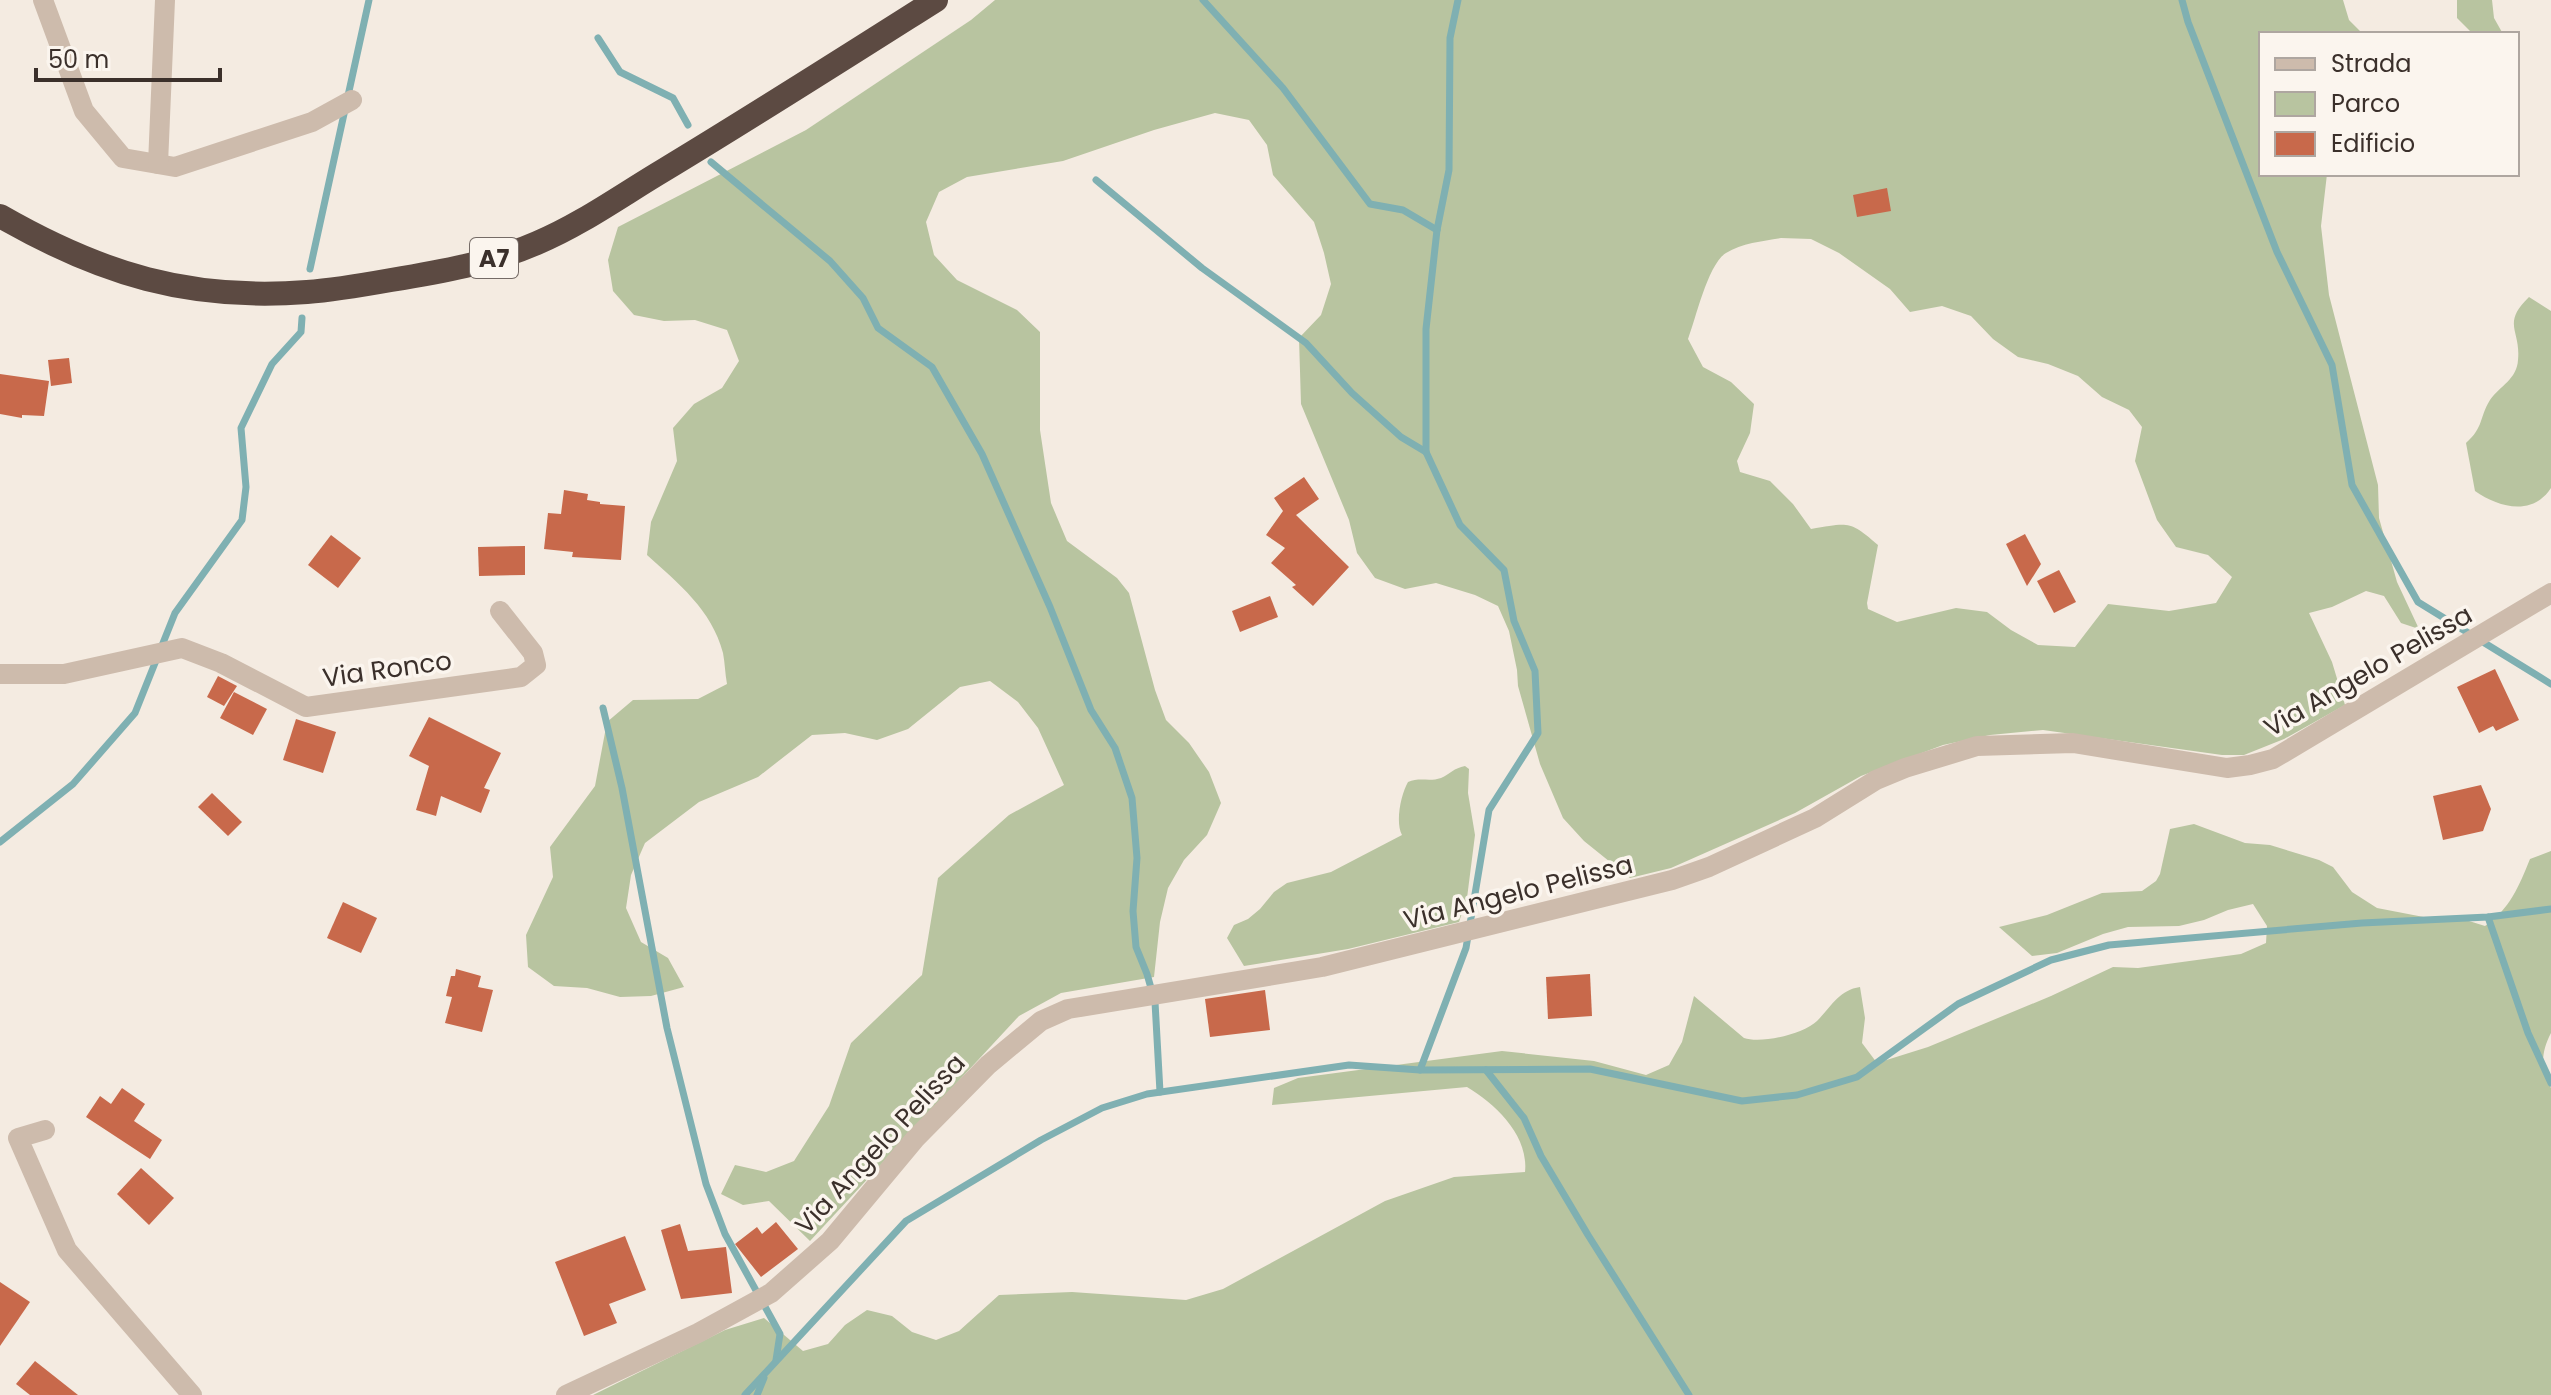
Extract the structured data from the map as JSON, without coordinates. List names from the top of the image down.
{
  "streets": {
    "highway": ["A7"],
    "street": ["Via Ronco", "Via Angelo Pelissa"]
  },
  "legend": ["Strada", "Parco", "Edificio"],
  "scale_bar": "50 m"
}
